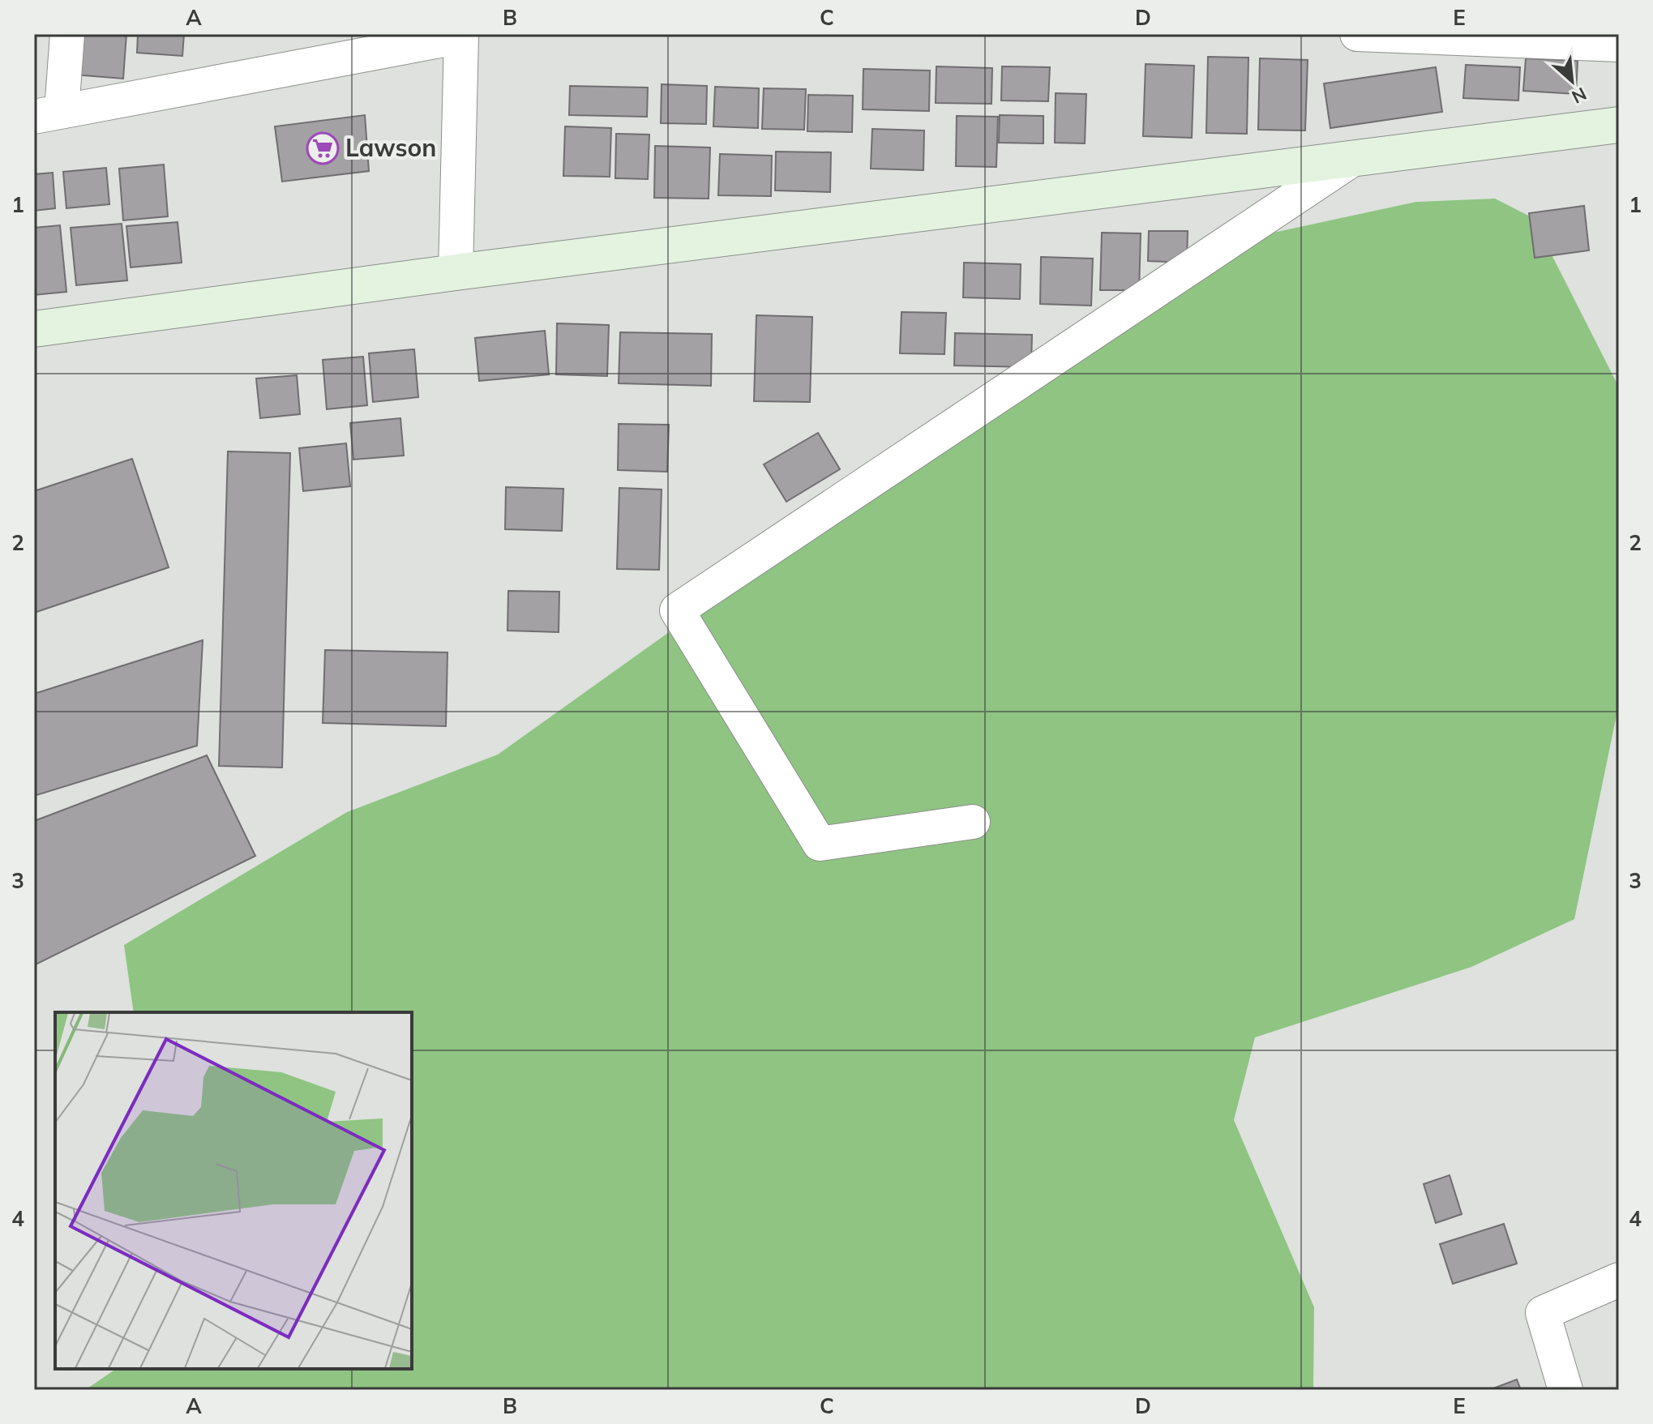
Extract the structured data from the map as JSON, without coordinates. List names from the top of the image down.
{
  "places": {
    "supermarket": ["Lawson"]
  },
  "north": "bottom right",
  "grid": {
    "columns": [
      "A",
      "B",
      "C",
      "D",
      "E"
    ],
    "rows": [
      "1",
      "2",
      "3",
      "4"
    ]
  }
}
